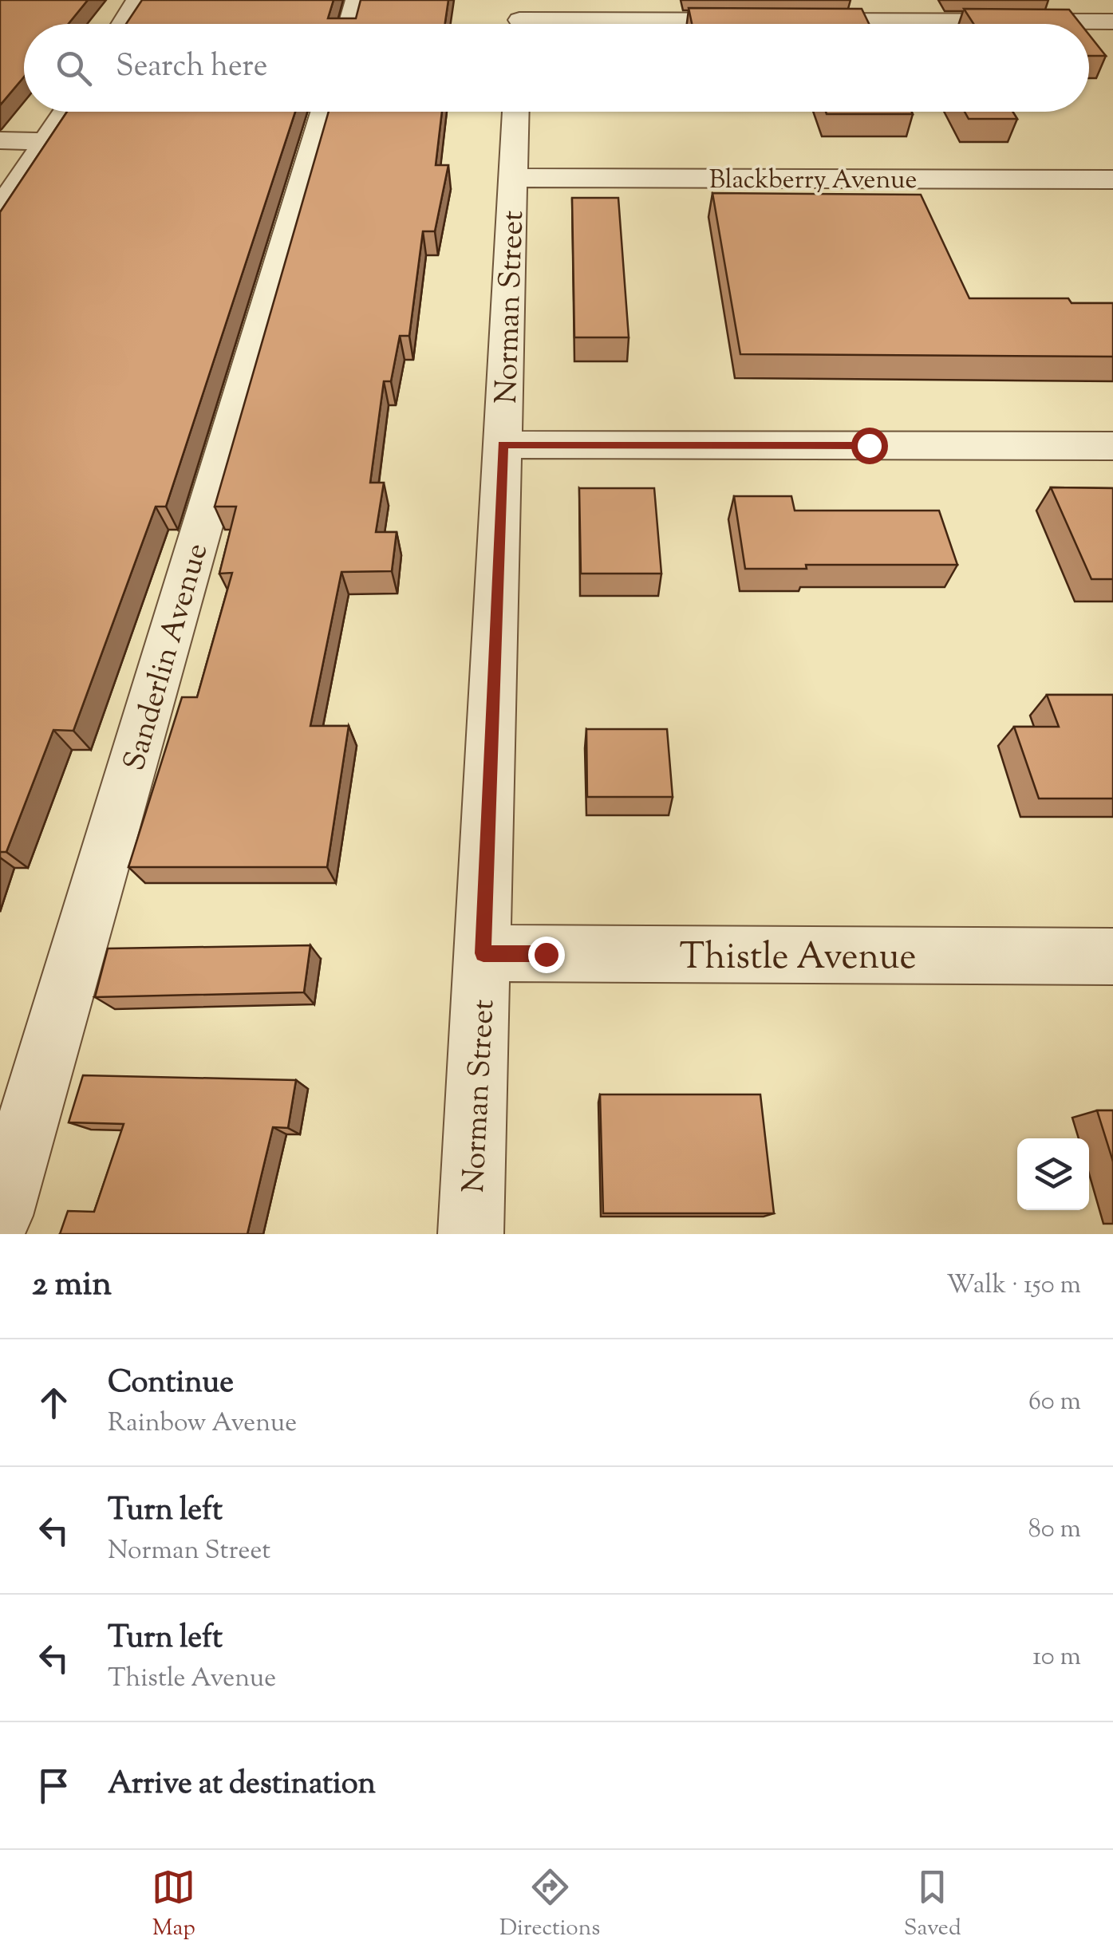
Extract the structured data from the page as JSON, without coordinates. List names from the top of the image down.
{
  "streets": {
    "street": [
      "Blackberry Avenue",
      "Norman Street",
      "Sanderlin Avenue",
      "Thistle Avenue"
    ]
  },
  "crossings": [
    ["Blackberry Avenue", "Norman Street"],
    ["Norman Street", "Thistle Avenue"]
  ],
  "page": {
    "search": "Search here",
    "heading": ["2 min", "Walk · 150 m"],
    "list": [
      ["Continue", "Rainbow Avenue", "60 m"],
      ["Turn left", "Norman Street", "80 m"],
      ["Turn left", "Thistle Avenue", "10 m"],
      "Arrive at destination"
    ],
    "nav": ["Map", "Directions", "Saved"]
  }
}
